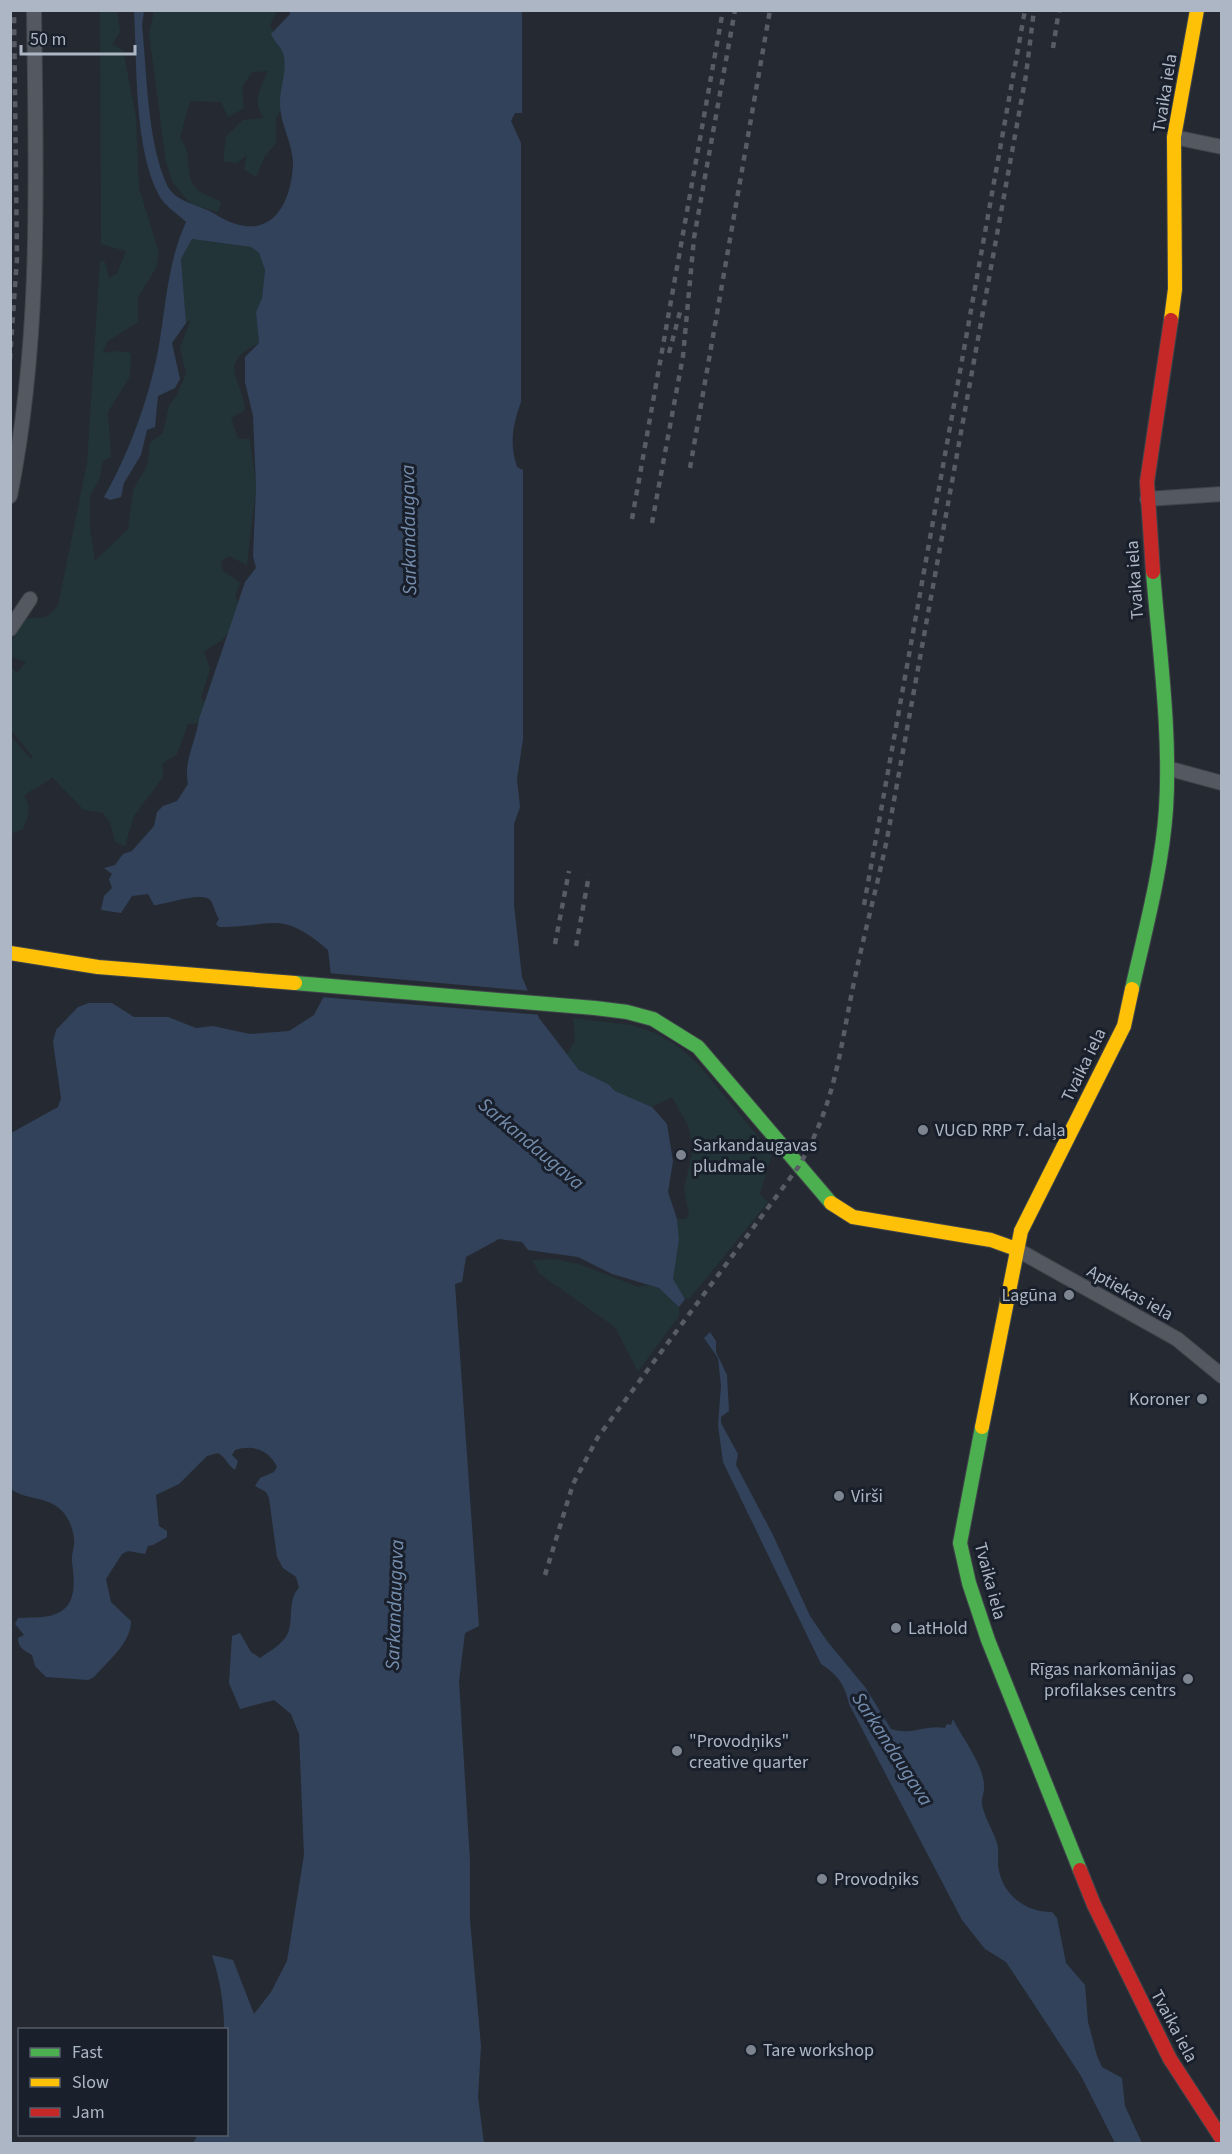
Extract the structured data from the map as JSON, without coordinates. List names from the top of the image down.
{
  "streets": {
    "main road": ["Tvaika iela"],
    "street": ["Aptiekas iela"]
  },
  "crossings": [
    ["Tvaika iela", "Aptiekas iela"]
  ],
  "water": ["Sarkandaugava"],
  "places": [
    "VUGD RRP 7. daļa",
    "Sarkandaugavas pludmale",
    "Lagūna",
    "Koroner",
    "Virši",
    "LatHold",
    "Rīgas narkomānijas profilakses centrs",
    "\"Provodņiks\" creative quarter",
    "Provodņiks",
    "Tare workshop"
  ],
  "legend": ["Fast", "Slow", "Jam"],
  "scale_bar": "50 m"
}
